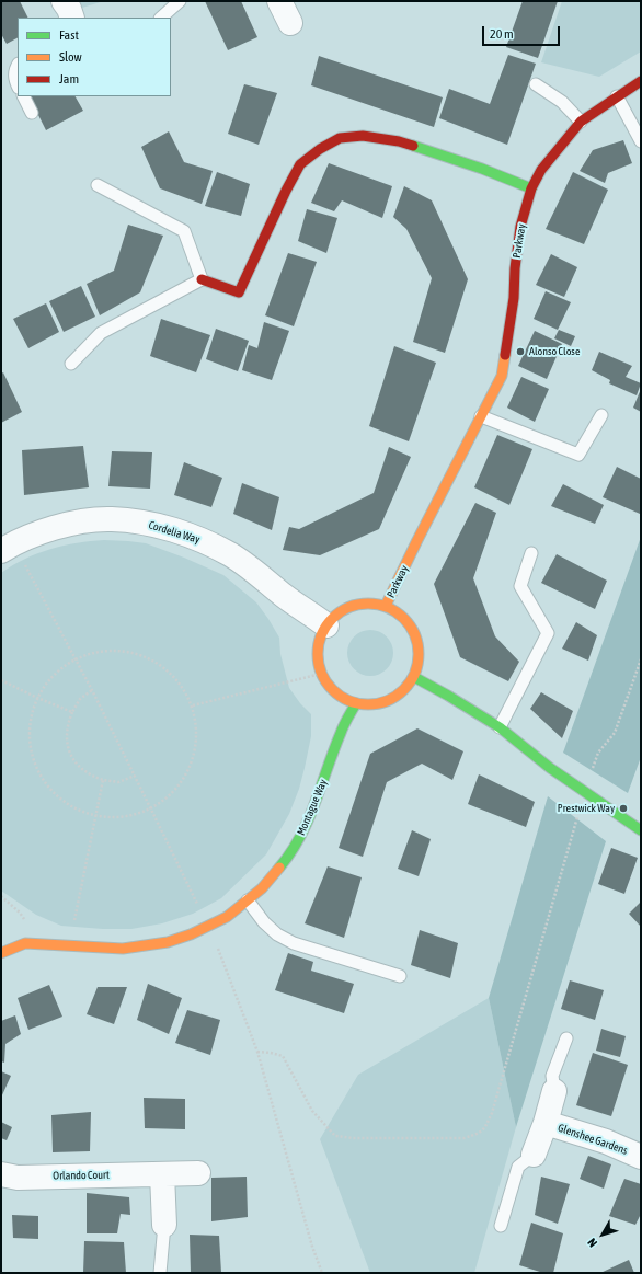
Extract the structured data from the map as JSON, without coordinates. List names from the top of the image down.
{
  "streets": {
    "street": [
      "Parkway",
      "Cordelia Way",
      "Montague Way",
      "Glenshee Gardens",
      "Orlando Court"
    ]
  },
  "crossings": [
    ["Parkway", "Cordelia Way"],
    ["Parkway", "Montague Way"],
    ["Cordelia Way", "Montague Way"]
  ],
  "places": ["Alonso Close", "Prestwick Way"],
  "legend": ["Fast", "Slow", "Jam"],
  "scale_bar": "20 m",
  "north": "bottom left"
}
